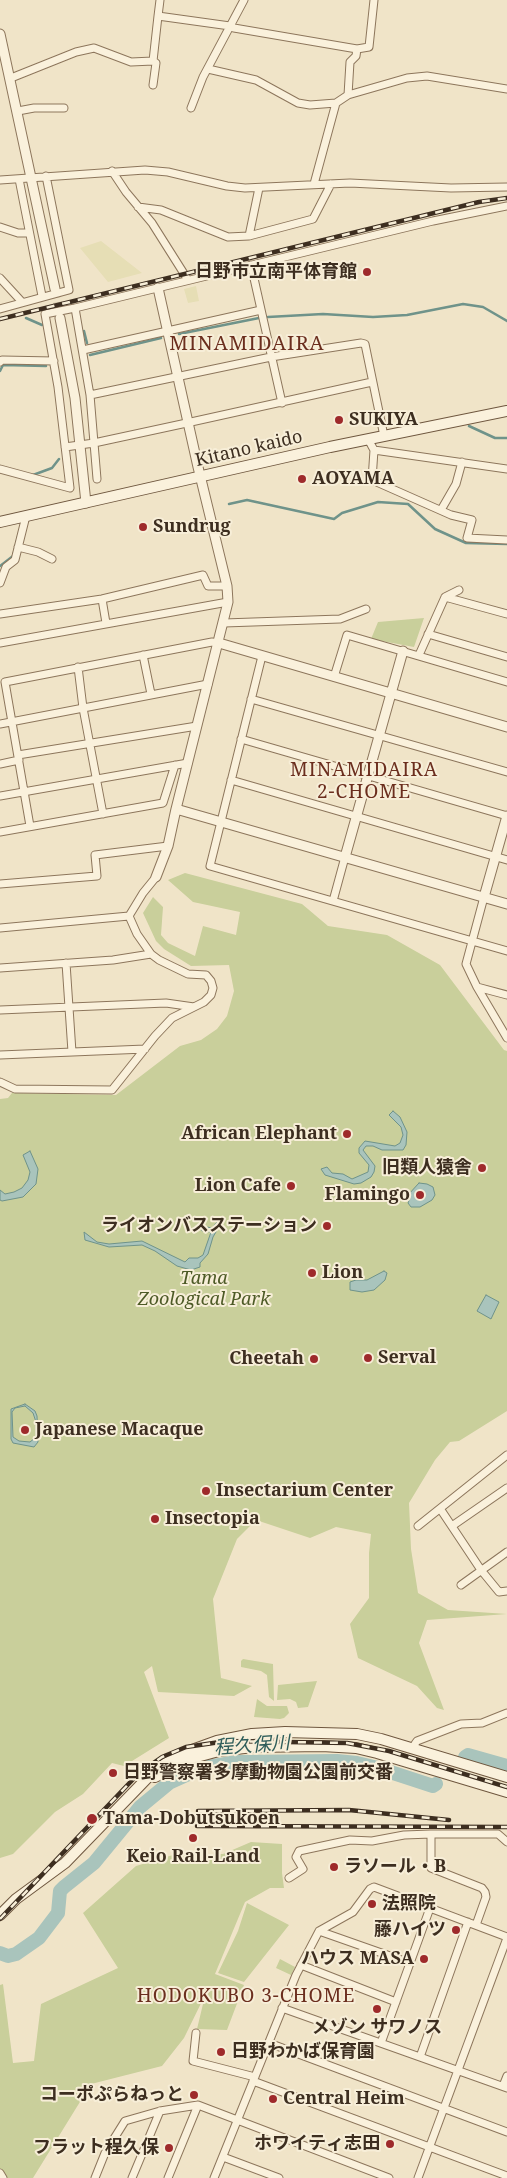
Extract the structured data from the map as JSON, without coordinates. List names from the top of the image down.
{
  "streets": {
    "main road": ["Kitano kaido"]
  },
  "districts": ["MINAMIDAIRA", "MINAMIDAIRA 2-CHOME", "HODOKUBO 3-CHOME"],
  "water": ["程久保川"],
  "parks": ["Tama Zoological Park"],
  "places": [
    "日野市立南平体育館",
    "SUKIYA",
    "AOYAMA",
    "Sundrug",
    "African Elephant",
    "旧類人猿舎",
    "Lion Cafe",
    "Flamingo",
    "ライオンバスステーション",
    "Lion",
    "Serval",
    "Cheetah",
    "Japanese Macaque",
    "Insectarium Center",
    "Insectopia",
    "日野警察署多摩動物園公園前交番",
    "Tama-Dobutsukoen",
    "Keio Rail-Land",
    "ラソール・B",
    "法照院",
    "藤ハイツ",
    "ハウス MASA",
    "メゾン サワノス",
    "日野わかば保育園",
    "コーポぷらねっと",
    "Central Heim",
    "ホワイティ志田",
    "フラット程久保"
  ]
}
